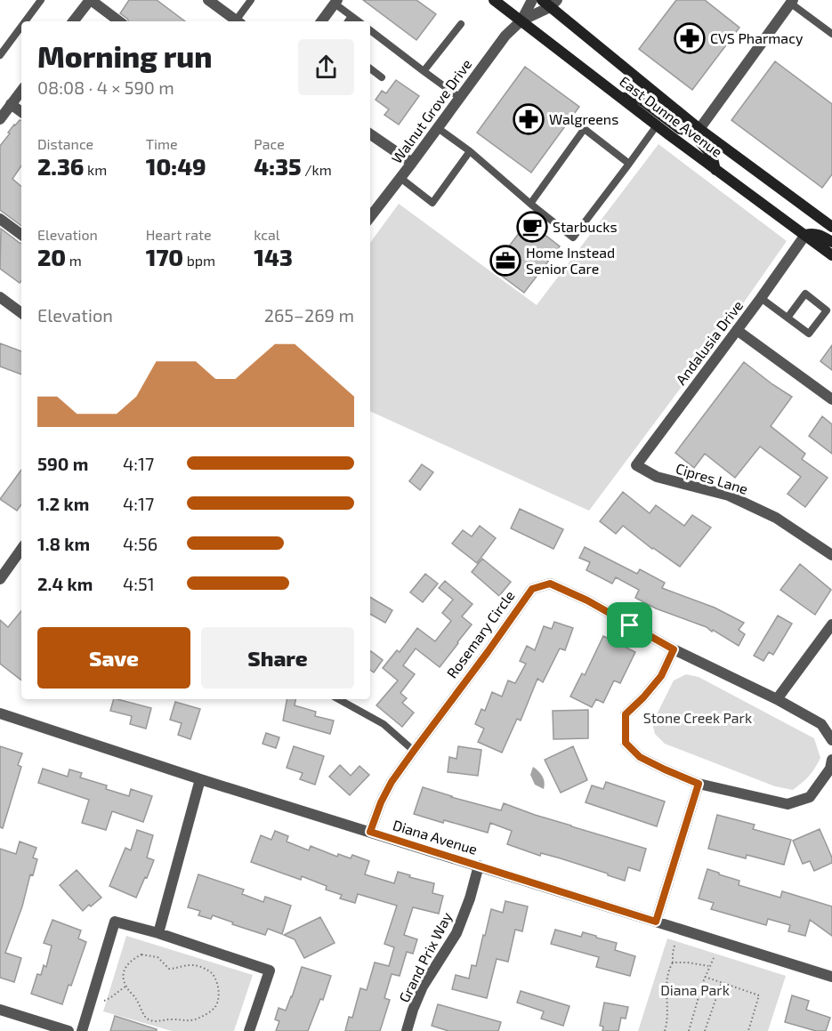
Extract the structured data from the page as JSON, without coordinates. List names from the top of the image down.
{
  "streets": {
    "main road": ["East Dunne Avenue"],
    "street": [
      "Walnut Grove Drive",
      "Andalusia Drive",
      "Cipres Lane",
      "Rosemary Circle",
      "Diana Avenue",
      "Grand Prix Way"
    ]
  },
  "crossings": [
    ["Walnut Grove Drive", "East Dunne Avenue"],
    ["East Dunne Avenue", "Andalusia Drive"],
    ["Andalusia Drive", "Cipres Lane"],
    ["Rosemary Circle", "Diana Avenue"],
    ["Diana Avenue", "Grand Prix Way"]
  ],
  "parks": ["Stone Creek Park", "Diana Park"],
  "places": {
    "pharmacy": ["CVS Pharmacy", "Walgreens"],
    "cafe": ["Starbucks"],
    "office": ["Home Instead Senior Care"]
  },
  "page": {
    "heading": ["Morning run", "08:08 · 4 × 590 m"],
    "stats": [
      ["Distance", "2.36 km"],
      ["Time", "10:49"],
      ["Pace", "4:35 /km"],
      ["Elevation", "20 m"],
      ["Heart rate", "170 bpm"],
      ["kcal", "143"]
    ],
    "chart": ["Elevation", "265–269 m"],
    "list": [
      {
        "name": "590 m",
        "note": "4:17"
      },
      {
        "name": "1.2 km",
        "note": "4:17"
      },
      {
        "name": "1.8 km",
        "note": "4:56"
      },
      {
        "name": "2.4 km",
        "note": "4:51"
      }
    ],
    "buttons": ["Save", "Share"]
  }
}
